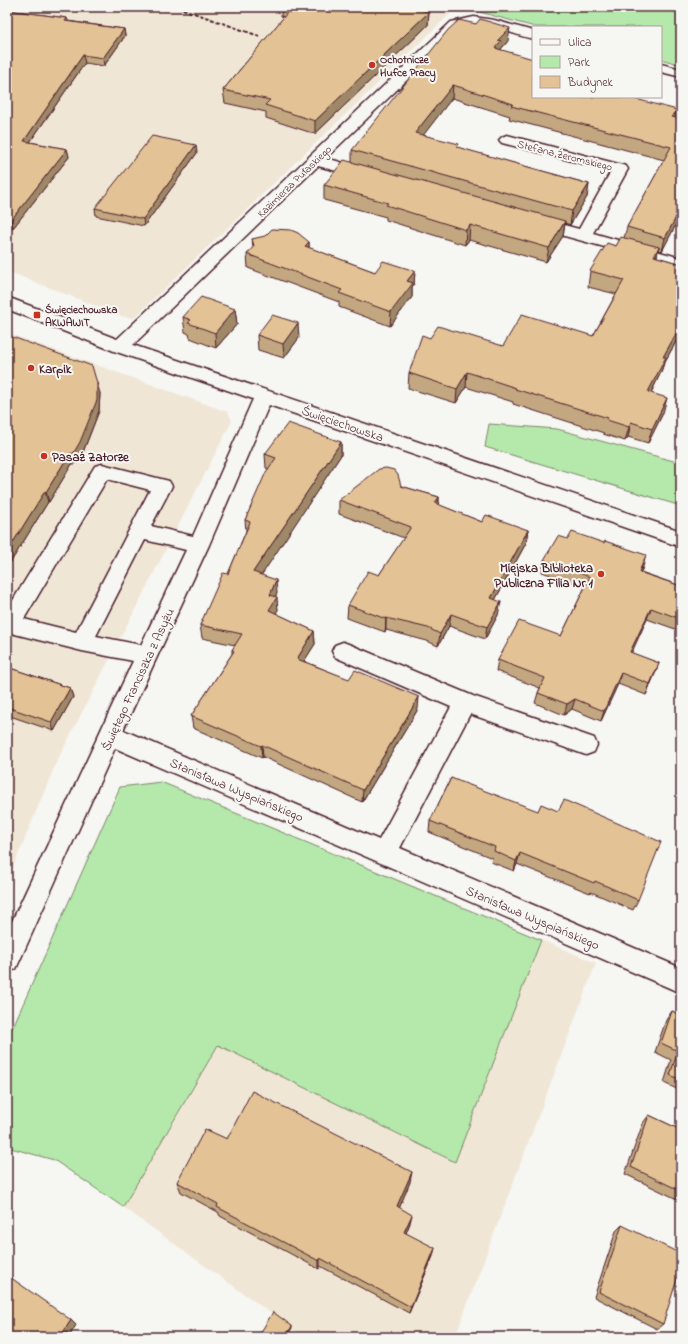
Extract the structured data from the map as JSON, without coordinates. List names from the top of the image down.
{
  "streets": {
    "street": [
      "Stefana Żeromskiego",
      "Kazimierza Pułaskiego",
      "Święciechowska",
      "Świętego Franciszka z Asyżu",
      "Stanisława Wyspiańskiego"
    ]
  },
  "crossings": [
    ["Kazimierza Pułaskiego", "Święciechowska"],
    ["Święciechowska", "Świętego Franciszka z Asyżu"],
    ["Świętego Franciszka z Asyżu", "Stanisława Wyspiańskiego"]
  ],
  "places": {
    "other": [
      "Ochotnicze Hufce Pracy",
      "Karpik",
      "Pasaż Zatorze",
      "Miejska Biblioteka Publiczna Filia Nr 1"
    ],
    "transit": ["Święciechowska AKWAWIT"]
  },
  "legend": ["Ulica", "Park", "Budynek"]
}
